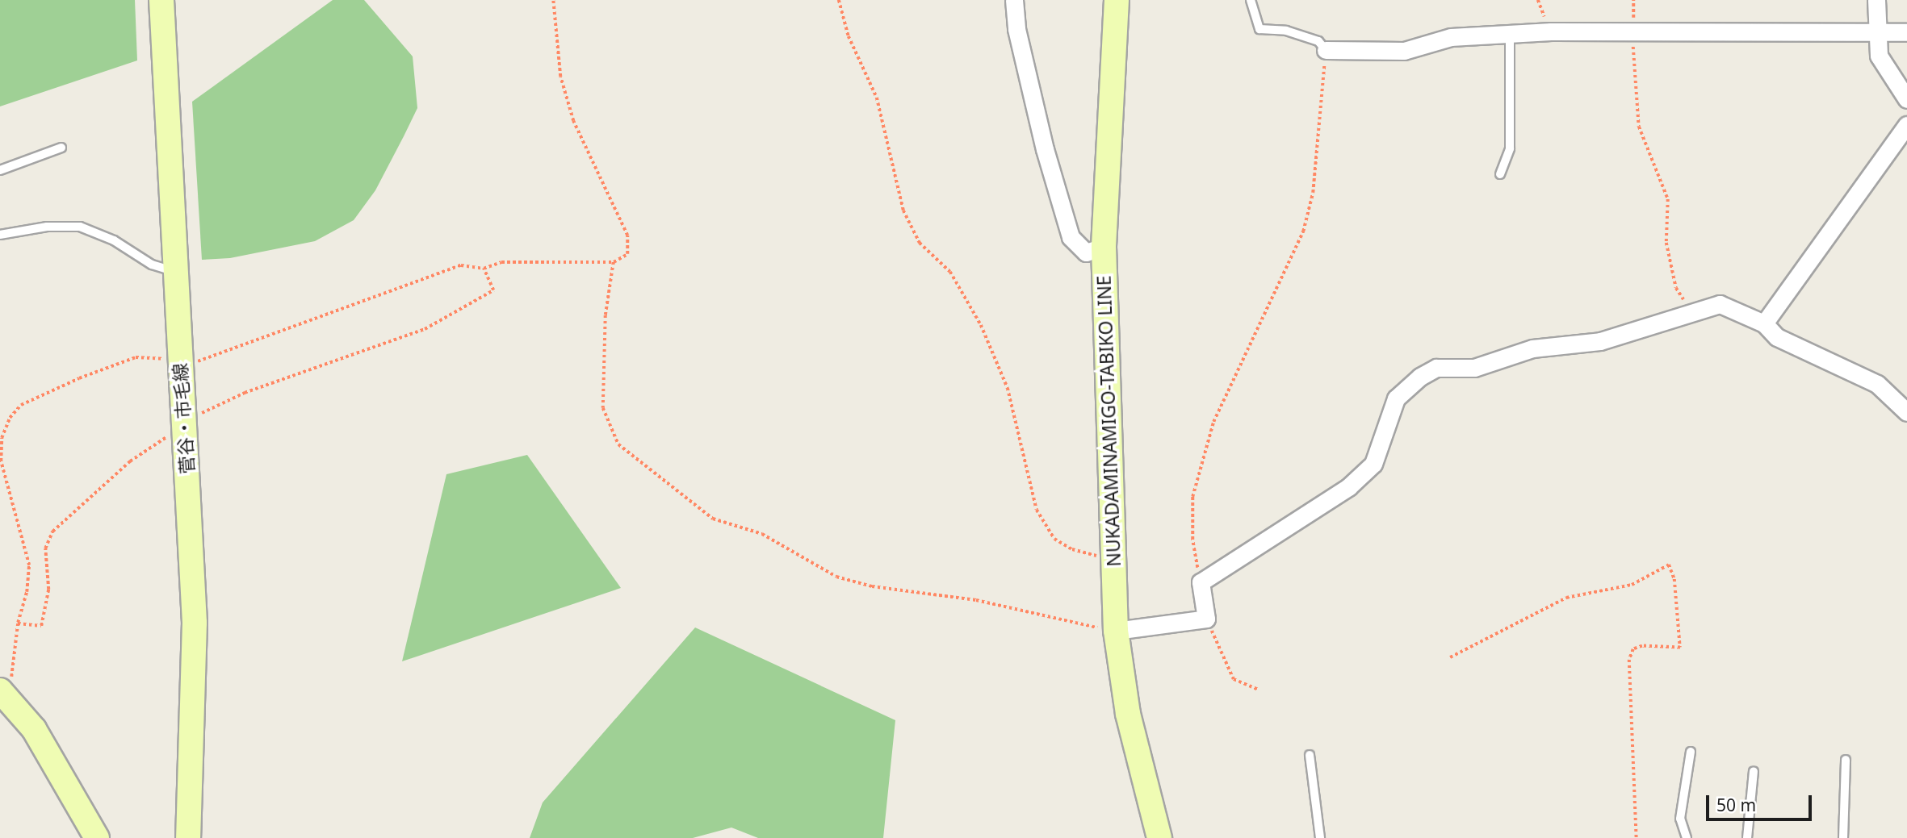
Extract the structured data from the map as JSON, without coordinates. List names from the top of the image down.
{
  "streets": {
    "street": ["菅谷・市毛線", "NUKADAMINAMIGO-TABIKO LINE"]
  },
  "scale_bar": "50 m"
}
